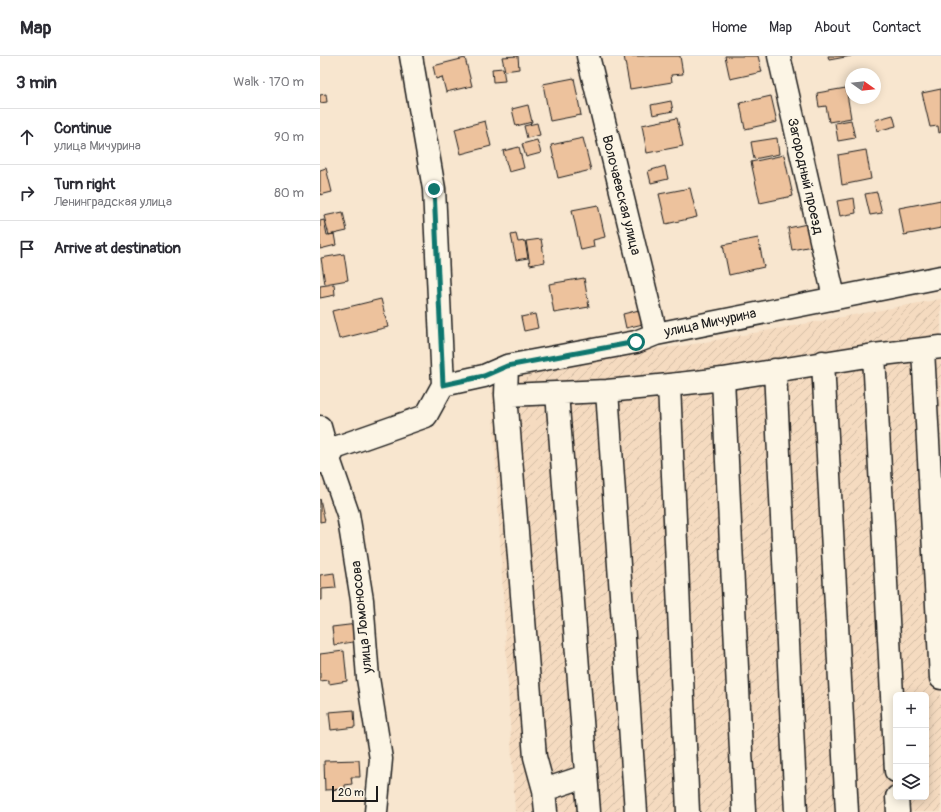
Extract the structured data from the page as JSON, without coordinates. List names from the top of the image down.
{
  "streets": {
    "street": [
      "Загородный проезд",
      "Волочаевская улица",
      "улица Мичурина",
      "улица Ломоносова"
    ]
  },
  "crossings": [
    ["Загородный проезд", "улица Мичурина"],
    ["Волочаевская улица", "улица Мичурина"]
  ],
  "scale_bar": "20 m",
  "north": "right",
  "page": {
    "header": "Map",
    "nav": [
      "Home",
      "Map",
      "About",
      "Contact"
    ],
    "heading": ["3 min", "Walk · 170 m"],
    "list": [
      ["Continue", "улица Мичурина", "90 m"],
      ["Turn right", "Ленинградская улица", "80 m"],
      "Arrive at destination"
    ],
    "map_buttons": ["+", "−"],
    "scale": "20 m"
  }
}
